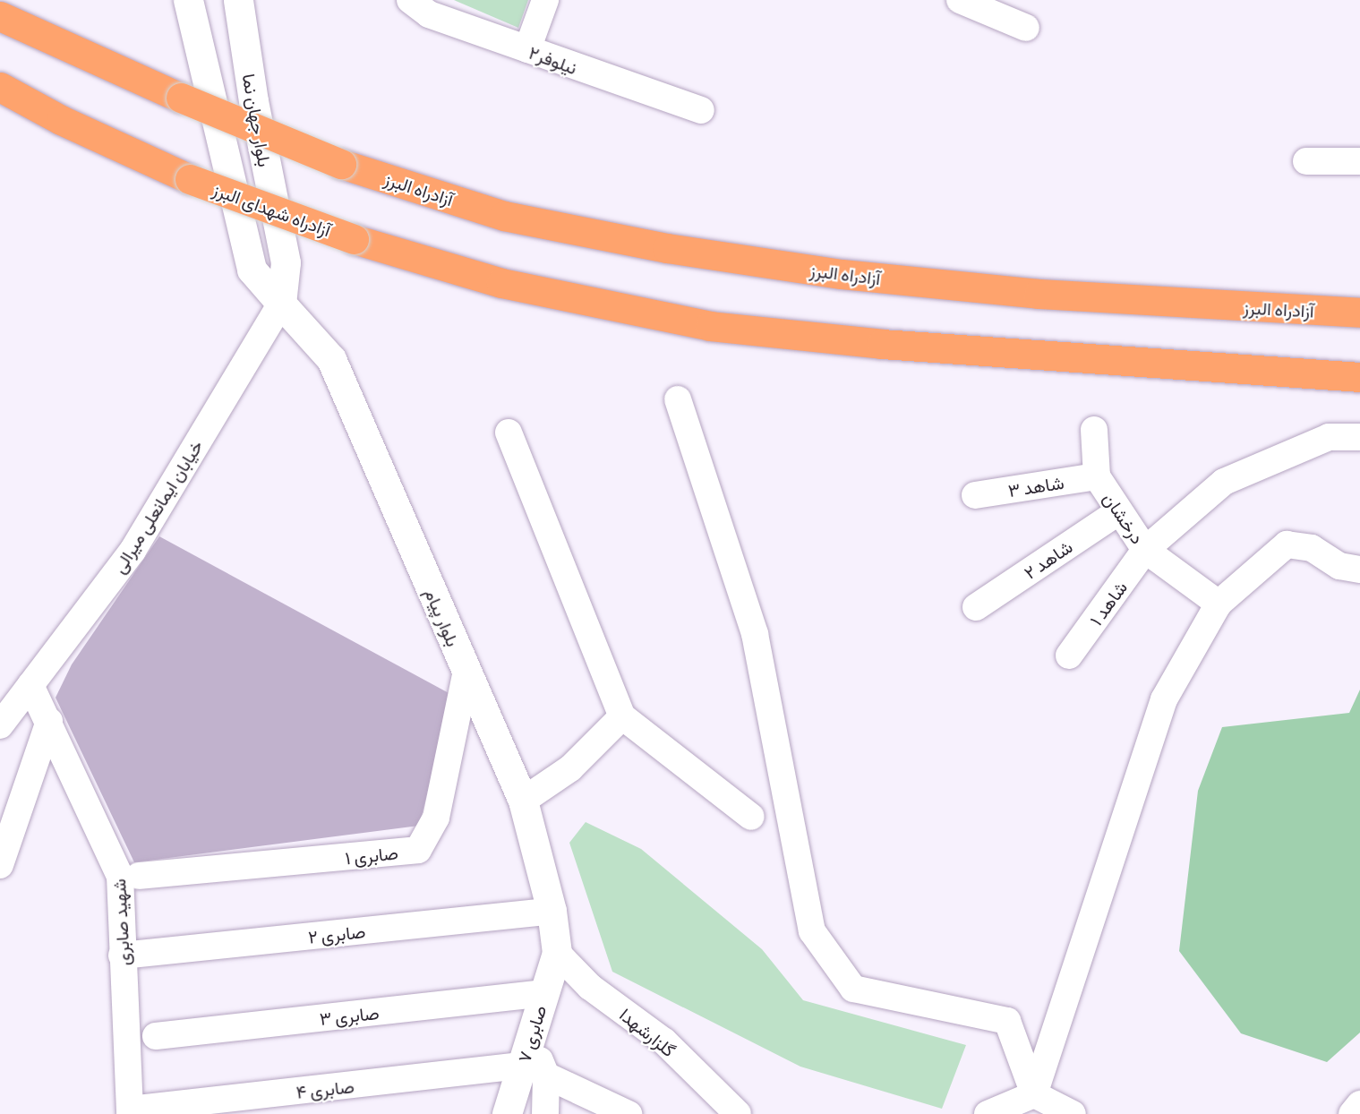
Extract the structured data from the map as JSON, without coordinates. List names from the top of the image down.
{
  "streets": {
    "highway": ["آزادراه البرز", "آزادراه شهدای البرز"],
    "street": [
      "۲نیلوفر",
      "بلوار جهان نما",
      "شاهد ۳",
      "خیابان ایمانعلی میرالی",
      "درخشان",
      "شاهد ۲",
      "شاهد ۱",
      "بلوار پیام",
      "صابری ۱",
      "شهید صابری",
      "صابری ۲",
      "صابری ۳",
      "گلزارشهدا",
      "صابری ۷",
      "صابری ۴"
    ]
  },
  "crossings": [
    ["بلوار جهان نما", "خیابان ایمانعلی میرالی"],
    ["بلوار جهان نما", "بلوار پیام"],
    ["شاهد ۳", "درخشان"],
    ["خیابان ایمانعلی میرالی", "بلوار پیام"],
    ["خیابان ایمانعلی میرالی", "شهید صابری"],
    ["درخشان", "شاهد ۲"],
    ["درخشان", "شاهد ۱"],
    ["بلوار پیام", "صابری ۱"],
    ["بلوار پیام", "صابری ۲"],
    ["بلوار پیام", "گلزارشهدا"],
    ["بلوار پیام", "صابری ۷"],
    ["شهید صابری", "صابری ۲"],
    ["شهید صابری", "صابری ۴"],
    ["صابری ۳", "صابری ۷"],
    ["گلزارشهدا", "صابری ۷"],
    ["صابری ۷", "صابری ۴"]
  ]
}
